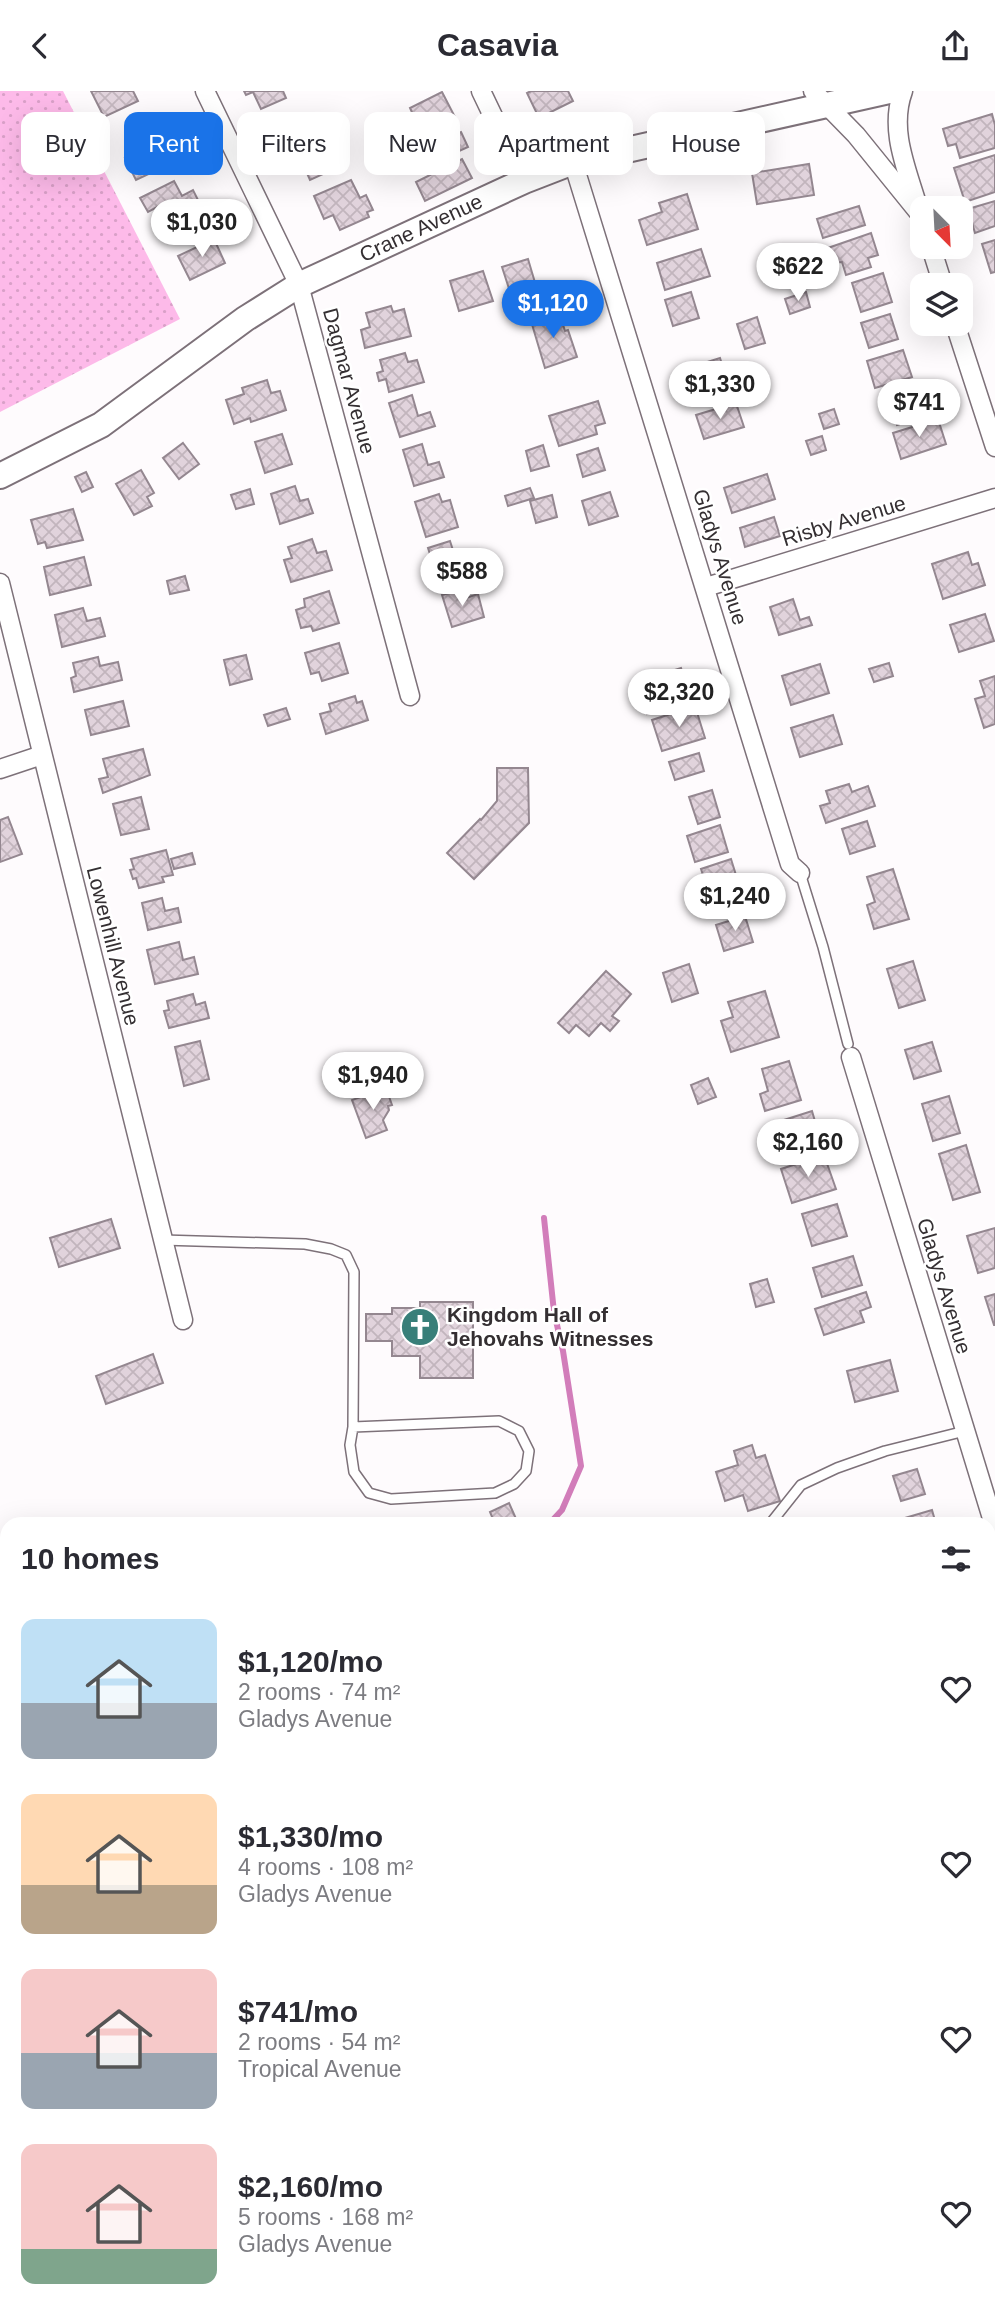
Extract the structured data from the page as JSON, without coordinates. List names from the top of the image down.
{
  "streets": {
    "street": [
      "Crane Avenue",
      "Dagmar Avenue",
      "Risby Avenue",
      "Gladys Avenue",
      "Lowenhill Avenue"
    ]
  },
  "crossings": [
    ["Crane Avenue", "Dagmar Avenue"],
    ["Risby Avenue", "Gladys Avenue"]
  ],
  "places": {
    "church": ["Kingdom Hall of Jehovahs Witnesses"]
  },
  "north": "bottom right",
  "page": {
    "header": "Casavia",
    "chip": [
      "Buy",
      "Rent",
      "Filters",
      "New",
      "Apartment",
      "House"
    ],
    "price": [
      "$1,030",
      "$622",
      "$1,120",
      "$1,330",
      "$741",
      "$588",
      "$2,320",
      "$1,240",
      "$1,940",
      "$2,160"
    ],
    "heading": "10 homes",
    "list": [
      {
        "name": "$1,120/mo",
        "note": "2 rooms · 74 m² · Gladys Avenue"
      },
      {
        "name": "$1,330/mo",
        "note": "4 rooms · 108 m² · Gladys Avenue"
      },
      {
        "name": "$741/mo",
        "note": "2 rooms · 54 m² · Tropical Avenue"
      },
      {
        "name": "$2,160/mo",
        "note": "5 rooms · 168 m² · Gladys Avenue"
      }
    ]
  }
}
